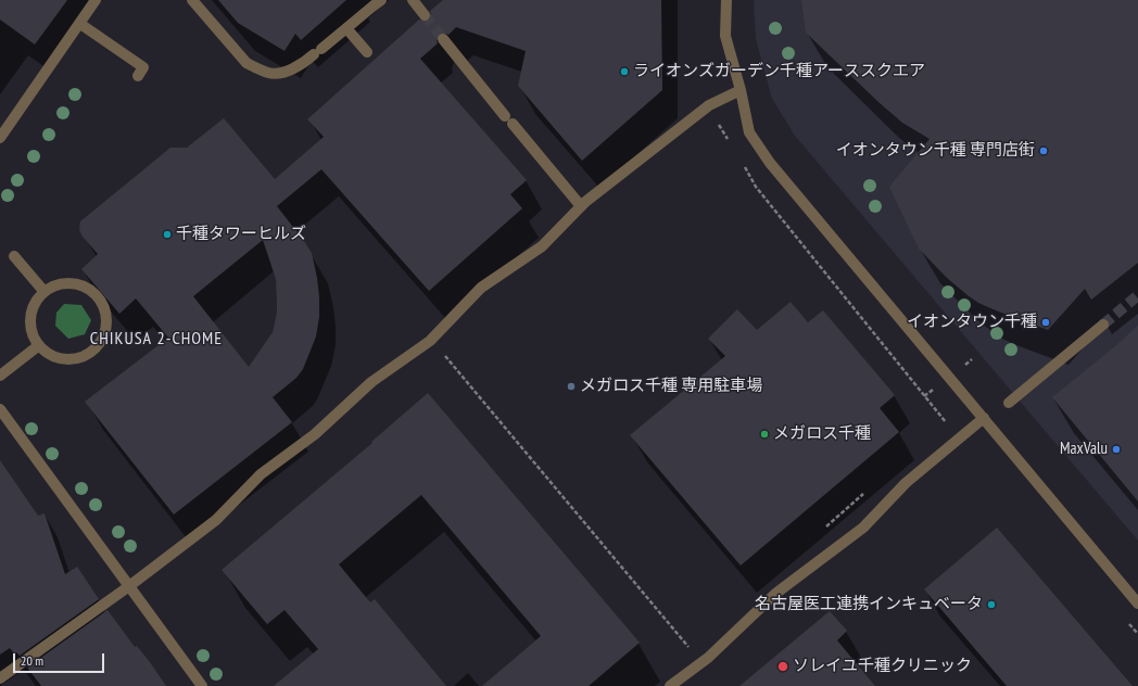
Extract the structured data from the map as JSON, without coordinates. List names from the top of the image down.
{
  "districts": ["CHIKUSA 2-CHOME"],
  "places": [
    "ライオンズガーデン千種アーススクエア",
    "イオンタウン千種 専門店街",
    "千種タワーヒルズ",
    "イオンタウン千種",
    "メガロス千種 専用駐車場",
    "メガロス千種",
    "MaxValu",
    "名古屋医工連携インキュベータ",
    "ソレイユ千種クリニック"
  ],
  "scale_bar": "20 m"
}
